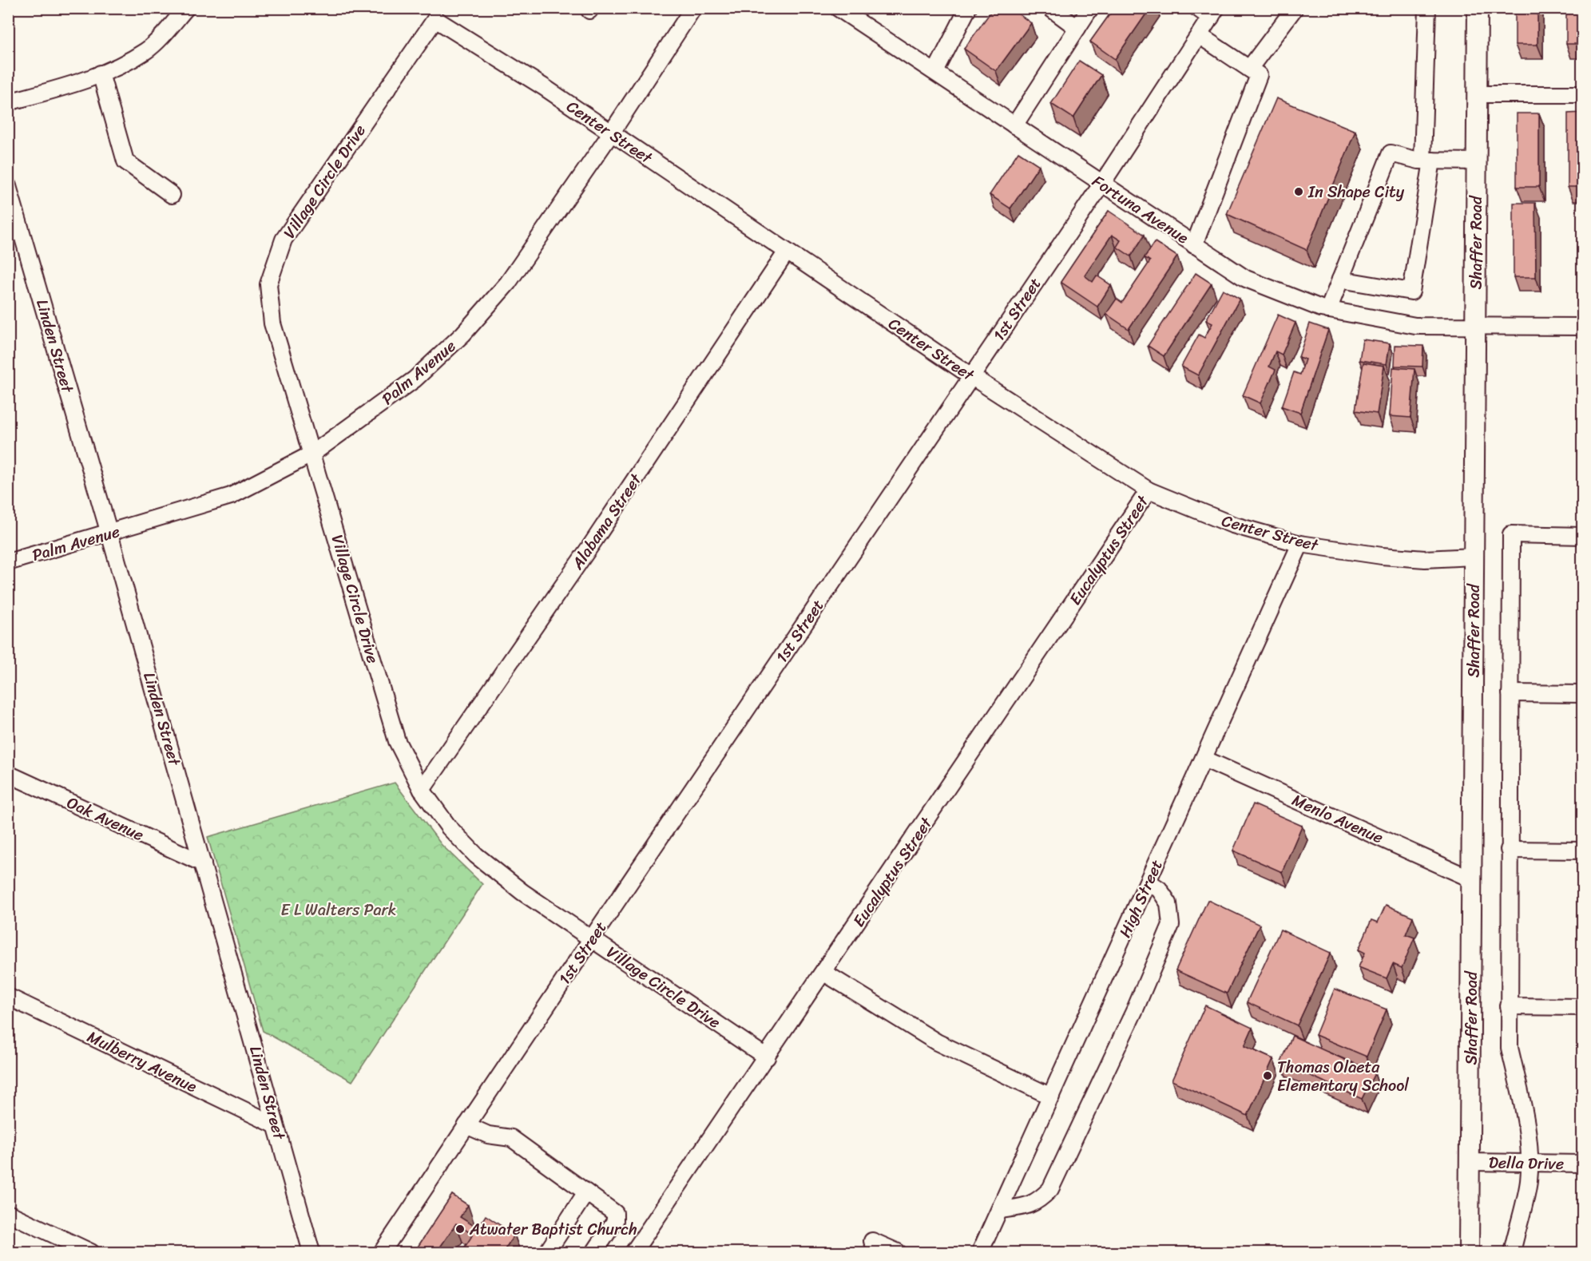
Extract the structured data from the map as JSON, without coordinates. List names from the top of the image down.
{
  "streets": {
    "main road": ["Shaffer Road"],
    "street": [
      "Center Street",
      "Village Circle Drive",
      "Fortuna Avenue",
      "1st Street",
      "Linden Street",
      "Palm Avenue",
      "Alabama Street",
      "Eucalyptus Street",
      "Oak Avenue",
      "Menlo Avenue",
      "High Street",
      "Mulberry Avenue",
      "Della Drive"
    ]
  },
  "crossings": [
    ["Center Street", "Village Circle Drive"],
    ["Center Street", "Shaffer Road"],
    ["Center Street", "1st Street"],
    ["Center Street", "Palm Avenue"],
    ["Center Street", "Alabama Street"],
    ["Center Street", "Eucalyptus Street"],
    ["Center Street", "High Street"],
    ["Village Circle Drive", "1st Street"],
    ["Village Circle Drive", "Palm Avenue"],
    ["Village Circle Drive", "Alabama Street"],
    ["Village Circle Drive", "Eucalyptus Street"],
    ["Fortuna Avenue", "Shaffer Road"],
    ["Fortuna Avenue", "1st Street"],
    ["Shaffer Road", "Menlo Avenue"],
    ["Shaffer Road", "Della Drive"],
    ["Linden Street", "Palm Avenue"],
    ["Linden Street", "Oak Avenue"],
    ["Linden Street", "Mulberry Avenue"],
    ["Menlo Avenue", "High Street"]
  ],
  "parks": ["E L Walters Park"],
  "places": ["In Shape City", "Thomas Olaeta Elementary School", "Atwater Baptist Church"]
}
